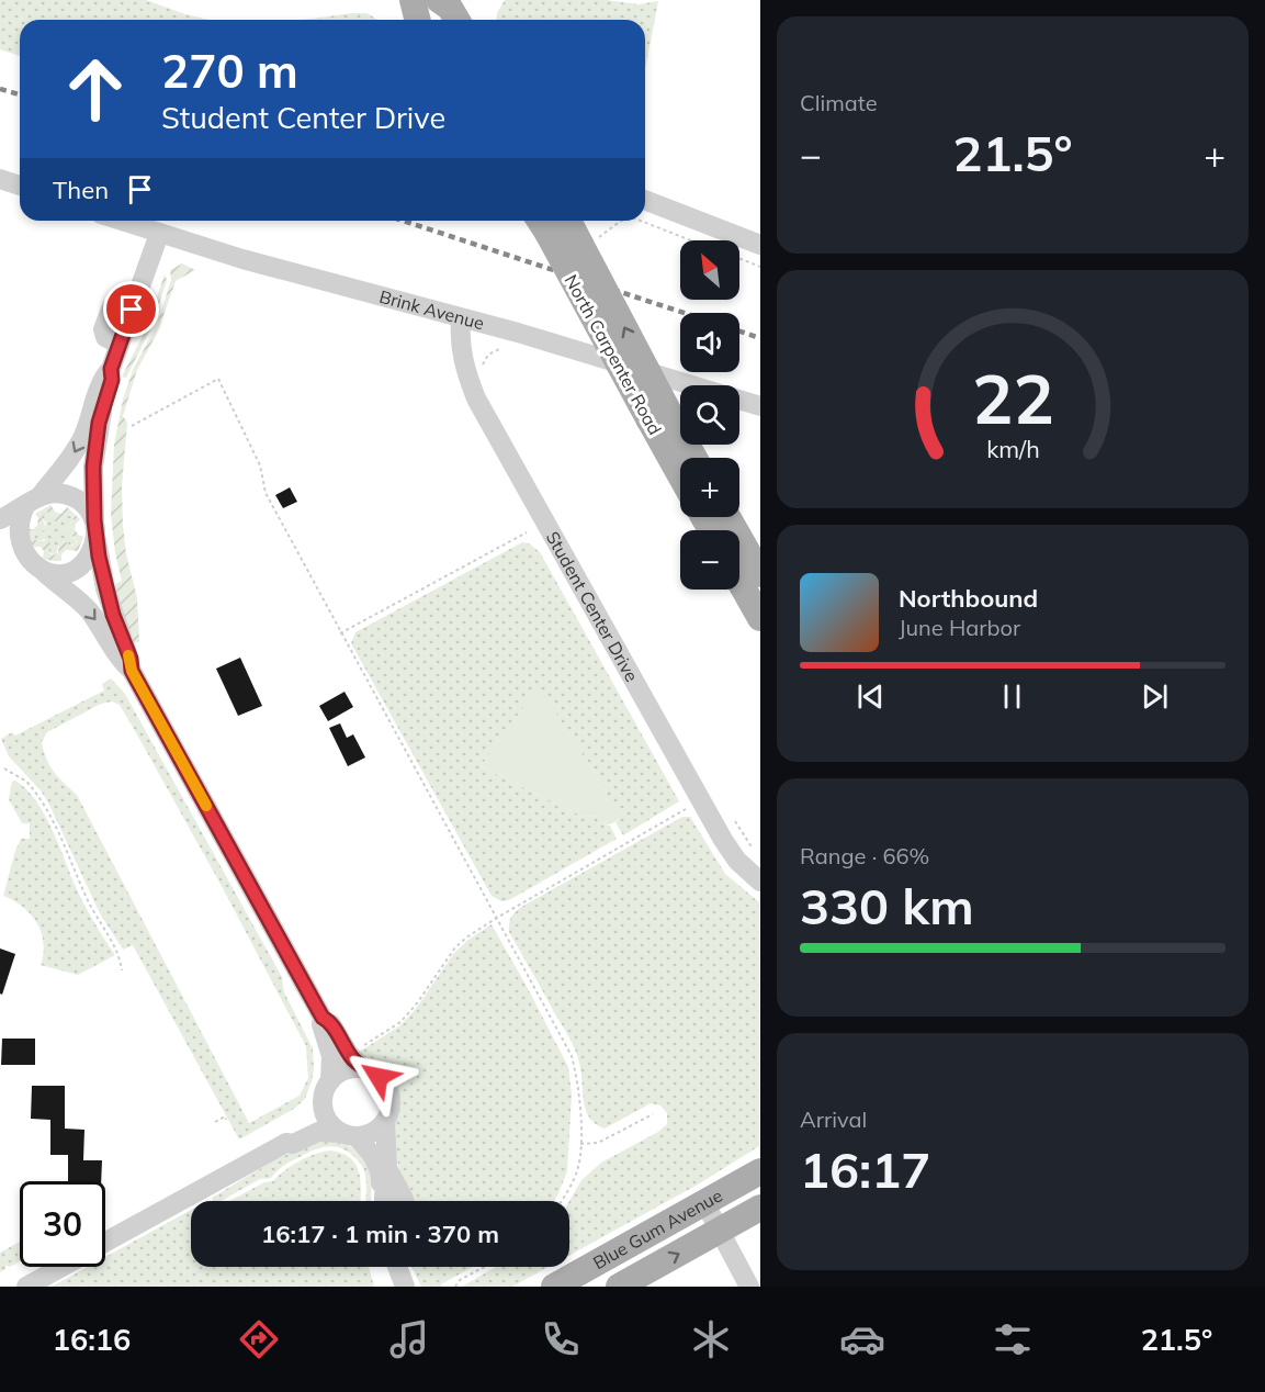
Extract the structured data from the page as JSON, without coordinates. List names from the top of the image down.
{
  "streets": {
    "main road": ["North Carpenter Road", "Blue Gum Avenue"],
    "street": ["Brink Avenue", "Student Center Drive"]
  },
  "crossings": [
    ["Brink Avenue", "Student Center Drive"]
  ],
  "north": "top left",
  "page": {
    "tile": [
      "Climate",
      ["Range · 66%", "330 km"],
      ["Arrival", "16:17"]
    ],
    "turn": ["270 m", "Student Center Drive"],
    "heat": ["−", "21.5°", "+"],
    "then": "Then",
    "map_buttons": ["+", "−"],
    "song": ["Northbound", "June Harbor"],
    "limit": "30",
    "trip": "16:17 · 1 min · 370 m",
    "tabs": ["16:16", "21.5°"],
    "gauge": ["22", "km/h"]
  }
}
